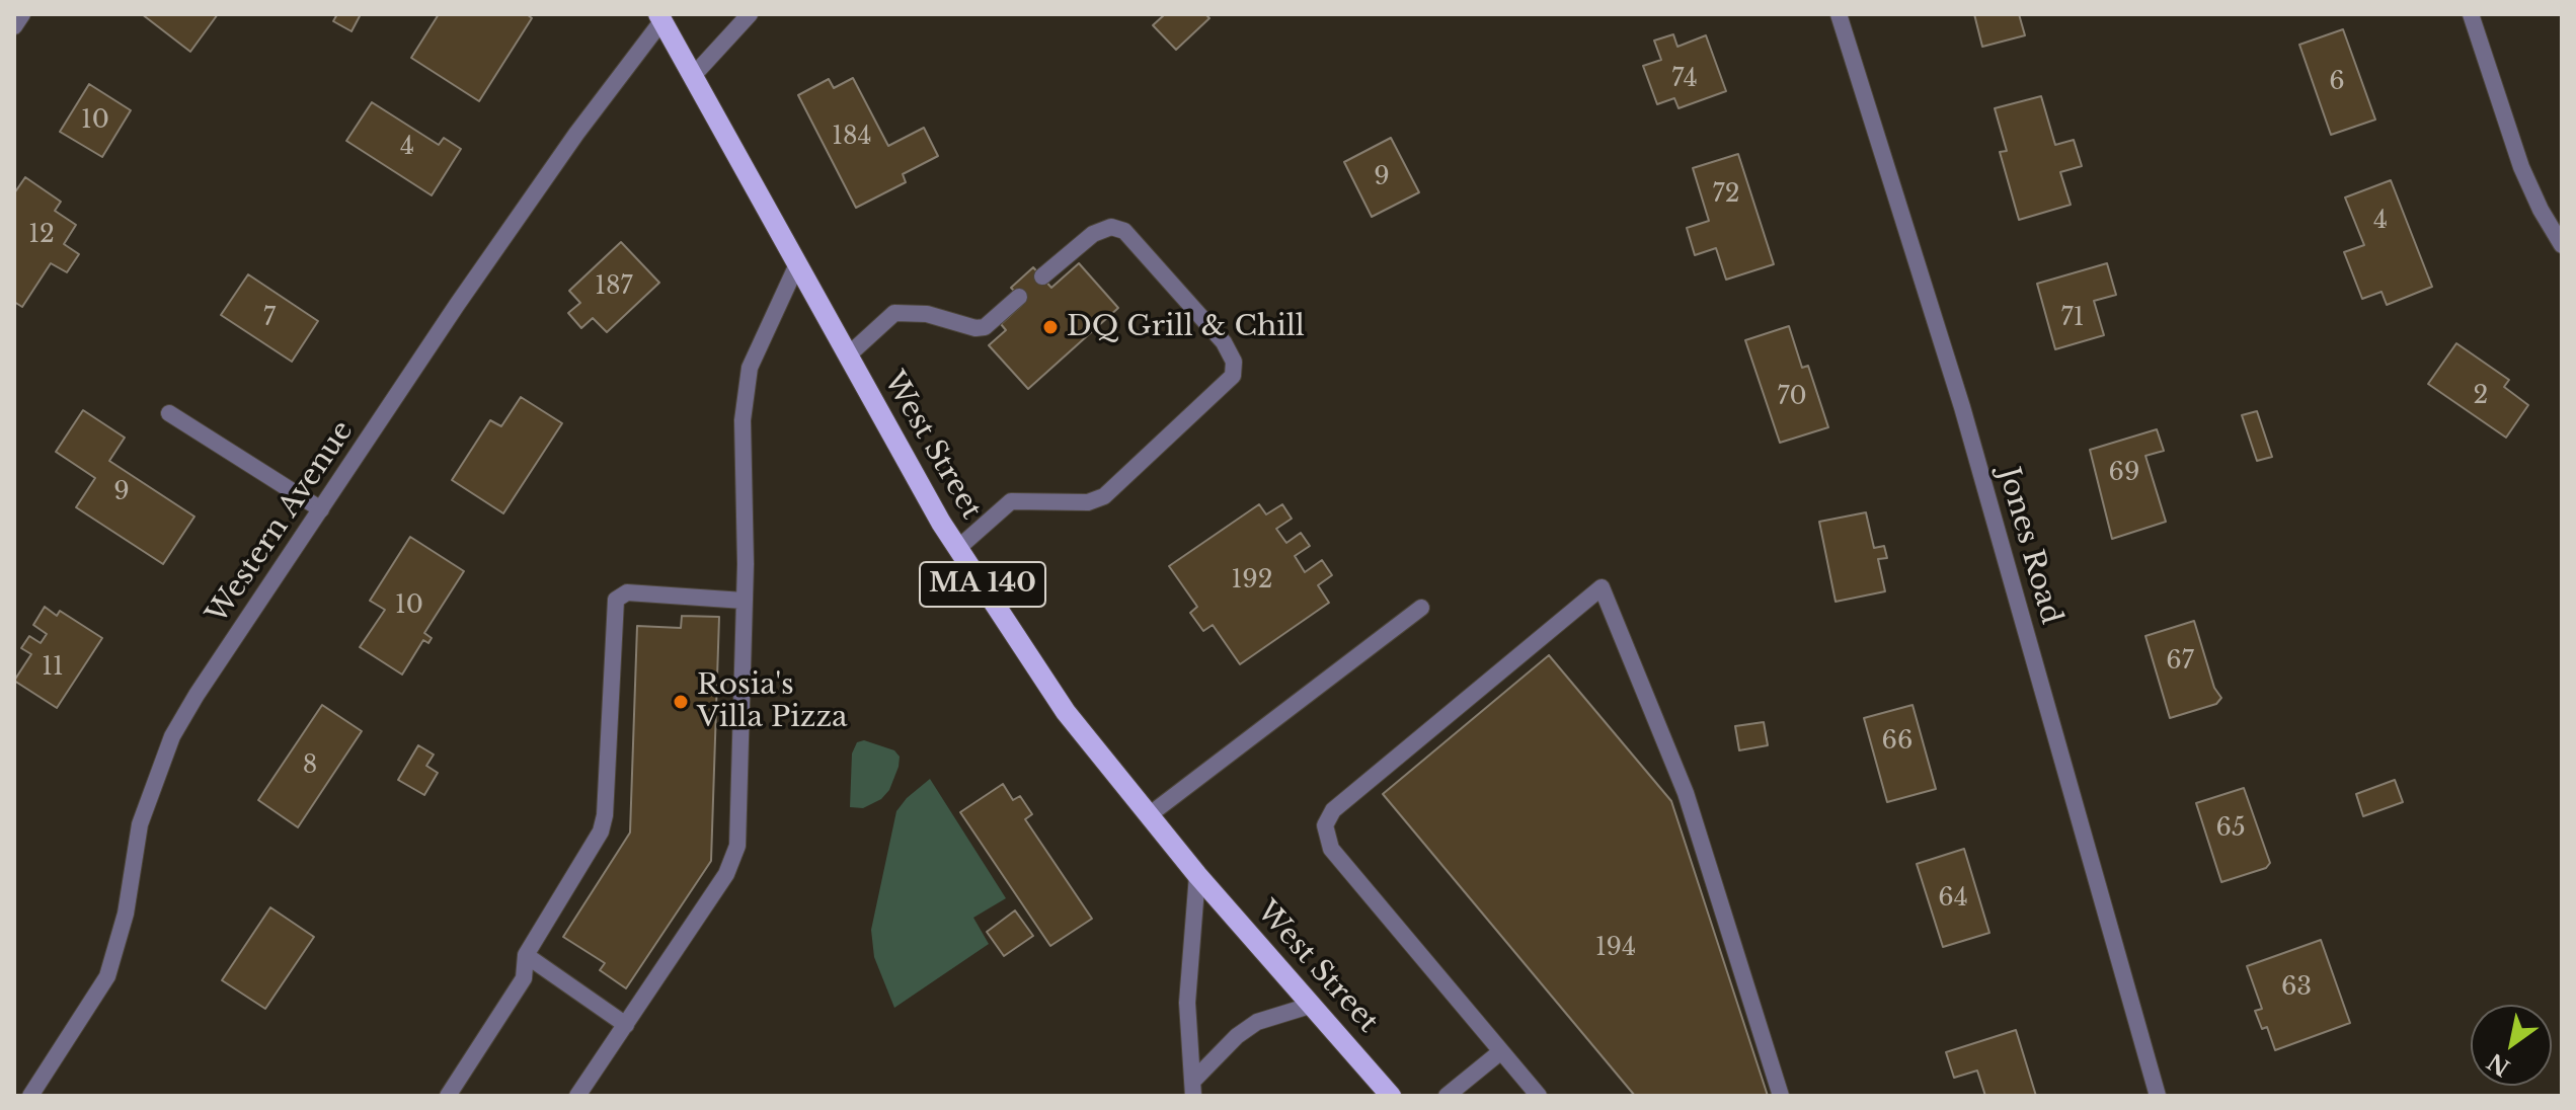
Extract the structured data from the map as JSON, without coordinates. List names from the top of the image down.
{
  "streets": {
    "main road": ["West Street", "MA 140"],
    "street": ["Western Avenue", "Jones Road"]
  },
  "crossings": [
    ["West Street", "Western Avenue"]
  ],
  "places": ["DQ Grill & Chill", "Rosia's Villa Pizza"],
  "house_numbers": [
    "74",
    "6",
    "10",
    "184",
    "4",
    "9",
    "72",
    "4",
    "12",
    "187",
    "7",
    "71",
    "2",
    "70",
    "69",
    "9",
    "192",
    "10",
    "67",
    "11",
    "66",
    "8",
    "65",
    "64",
    "194",
    "63"
  ],
  "north": "bottom left"
}
